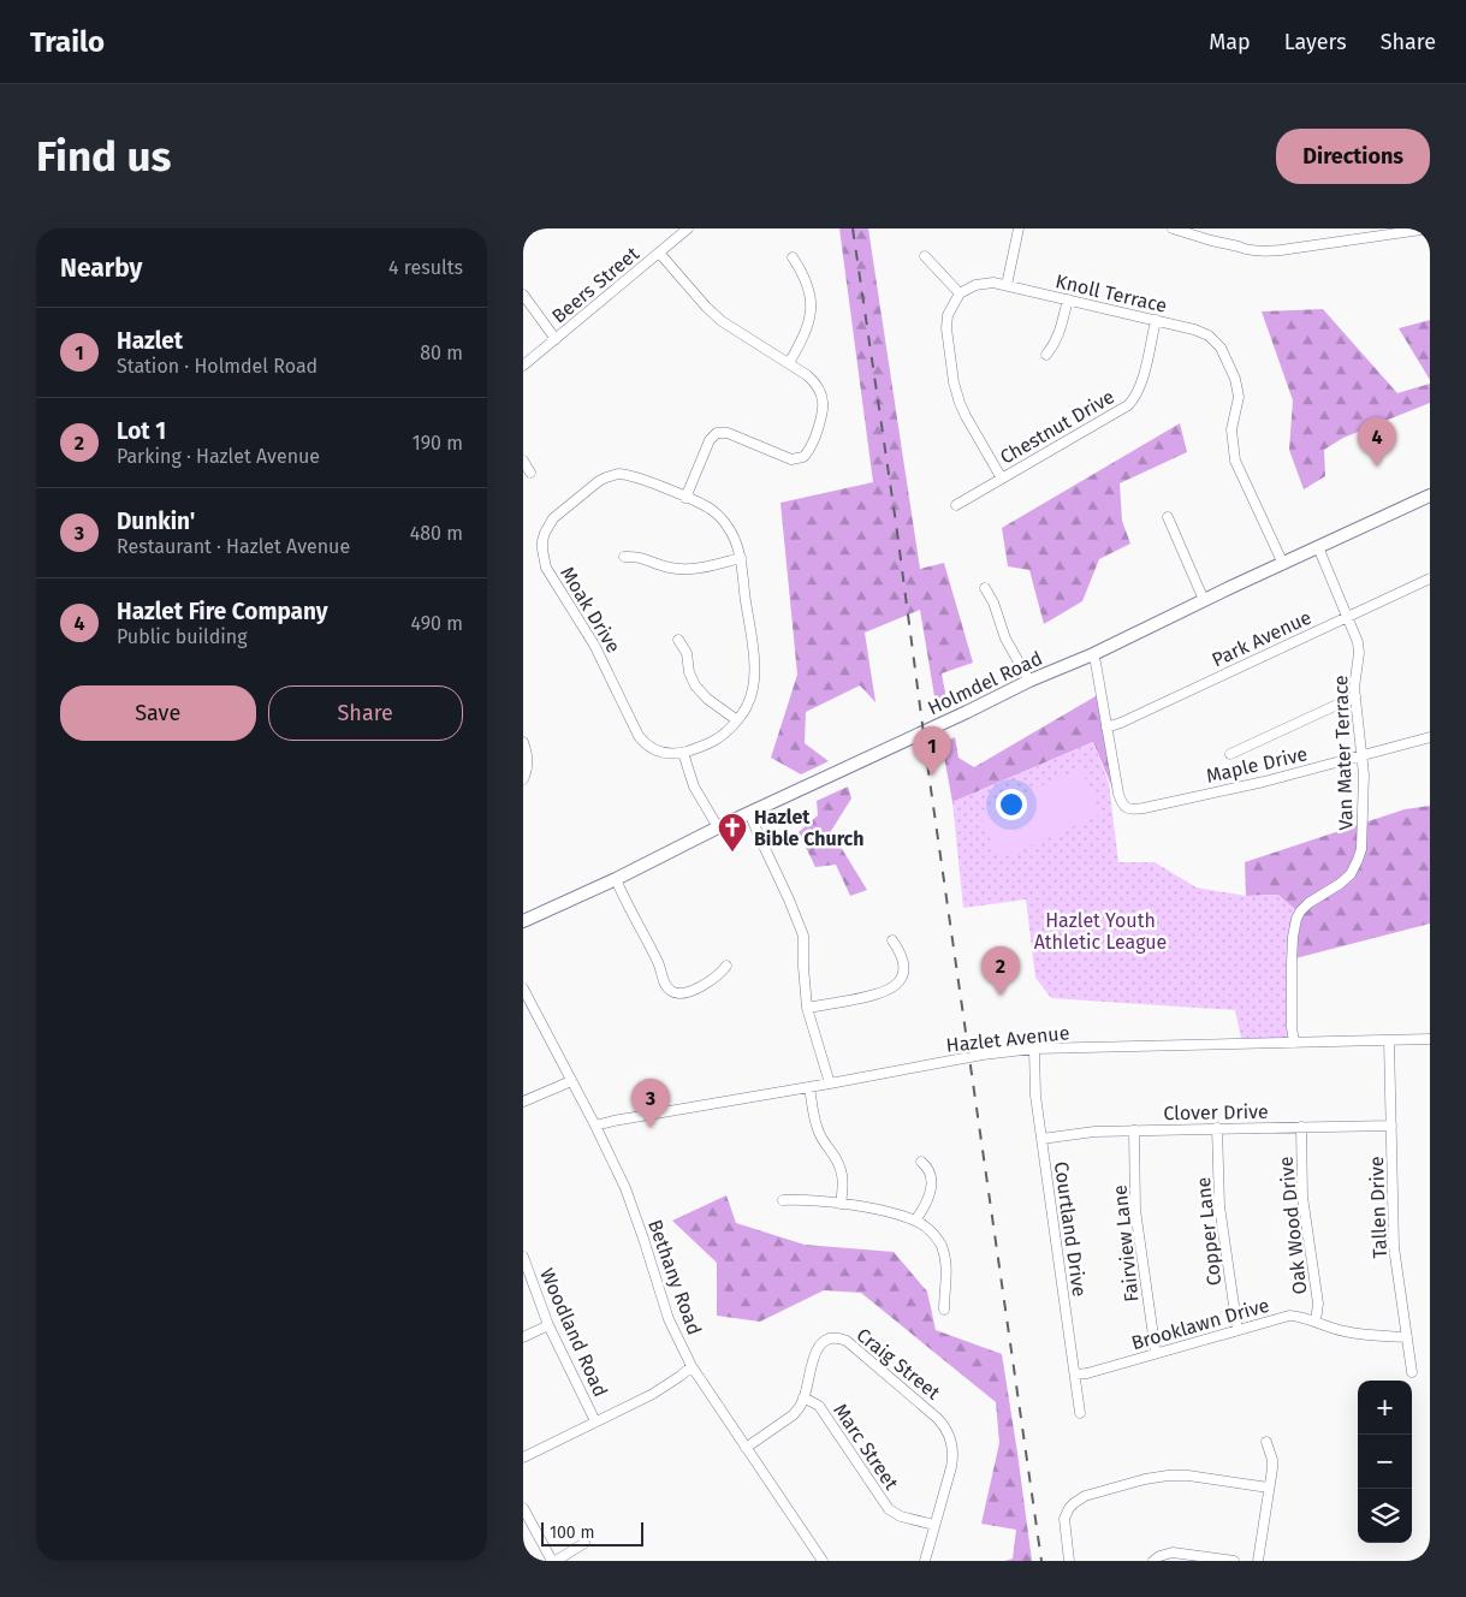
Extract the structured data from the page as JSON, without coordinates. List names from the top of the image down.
{
  "streets": {
    "main road": ["Holmdel Road"],
    "street": [
      "Beers Street",
      "Knoll Terrace",
      "Chestnut Drive",
      "Moak Drive",
      "Park Avenue",
      "Van Mater Terrace",
      "Maple Drive",
      "Hazlet Avenue",
      "Clover Drive",
      "Tallen Drive",
      "Oak Wood Drive",
      "Courtland Drive",
      "Copper Lane",
      "Fairview Lane",
      "Bethany Road",
      "Brooklawn Drive",
      "Woodland Road",
      "Craig Street",
      "Marc Street"
    ]
  },
  "crossings": [
    ["Knoll Terrace", "Chestnut Drive"],
    ["Knoll Terrace", "Holmdel Road"],
    ["Park Avenue", "Van Mater Terrace"],
    ["Park Avenue", "Maple Drive"],
    ["Holmdel Road", "Van Mater Terrace"],
    ["Van Mater Terrace", "Maple Drive"],
    ["Van Mater Terrace", "Hazlet Avenue"],
    ["Hazlet Avenue", "Tallen Drive"],
    ["Hazlet Avenue", "Courtland Drive"],
    ["Hazlet Avenue", "Bethany Road"],
    ["Clover Drive", "Tallen Drive"],
    ["Clover Drive", "Oak Wood Drive"],
    ["Clover Drive", "Courtland Drive"],
    ["Clover Drive", "Copper Lane"],
    ["Clover Drive", "Fairview Lane"],
    ["Tallen Drive", "Brooklawn Drive"],
    ["Oak Wood Drive", "Brooklawn Drive"],
    ["Courtland Drive", "Brooklawn Drive"],
    ["Copper Lane", "Brooklawn Drive"],
    ["Fairview Lane", "Brooklawn Drive"],
    ["Bethany Road", "Craig Street"],
    ["Craig Street", "Marc Street"]
  ],
  "parks": ["Hazlet Youth Athletic League"],
  "places": {
    "church": ["Hazlet Bible Church"]
  },
  "scale_bar": "100 m",
  "page": {
    "header": "Trailo",
    "nav": ["Map", "Layers", "Share"],
    "buttons": [
      "Directions",
      ["Save", "Share"]
    ],
    "title": "Find us",
    "heading": ["Nearby", "4 results"],
    "list": [
      {
        "mark": "1",
        "name": "Hazlet",
        "note": "Station · Holmdel Road",
        "value": "80 m"
      },
      {
        "mark": "2",
        "name": "Lot 1",
        "note": "Parking · Hazlet Avenue",
        "value": "190 m"
      },
      {
        "mark": "3",
        "name": "Dunkin'",
        "note": "Restaurant · Hazlet Avenue",
        "value": "480 m"
      },
      {
        "mark": "4",
        "name": "Hazlet Fire Company",
        "note": "Public building",
        "value": "490 m"
      }
    ],
    "pins": [
      "4",
      "1",
      "2",
      "3"
    ],
    "map_buttons": ["+", "−"],
    "scale": "100 m"
  }
}
